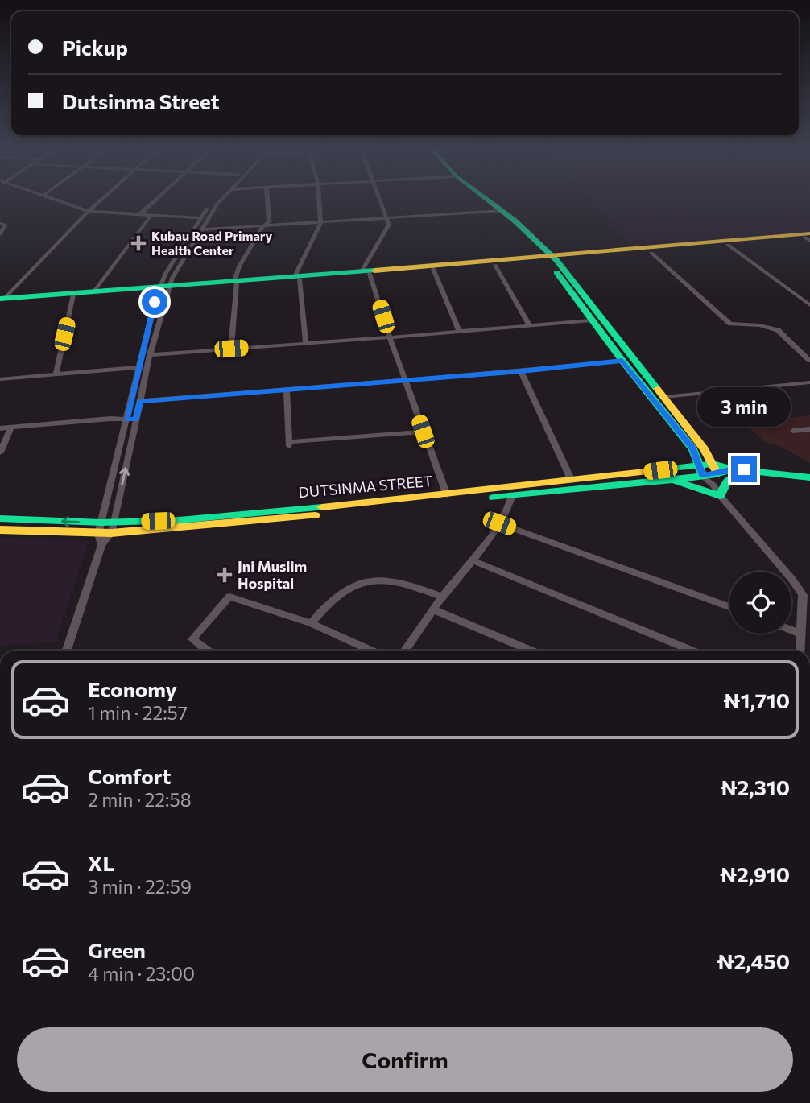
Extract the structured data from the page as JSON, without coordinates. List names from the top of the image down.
{
  "streets": {
    "street": ["DUTSINMA STREET"]
  },
  "places": {
    "health": ["Kubau Road Primary Health Center", "Jni Muslim Hospital"]
  },
  "page": {
    "banner": ["Pickup", "Dutsinma Street"],
    "bubble": "3 min",
    "list": [
      {
        "name": "Economy",
        "note": "1 min · 22:57",
        "value": "₦1,710"
      },
      {
        "name": "Comfort",
        "note": "2 min · 22:58",
        "value": "₦2,310"
      },
      {
        "name": "XL",
        "note": "3 min · 22:59",
        "value": "₦2,910"
      },
      {
        "name": "Green",
        "note": "4 min · 23:00",
        "value": "₦2,450"
      }
    ],
    "buttons": "Confirm"
  }
}
